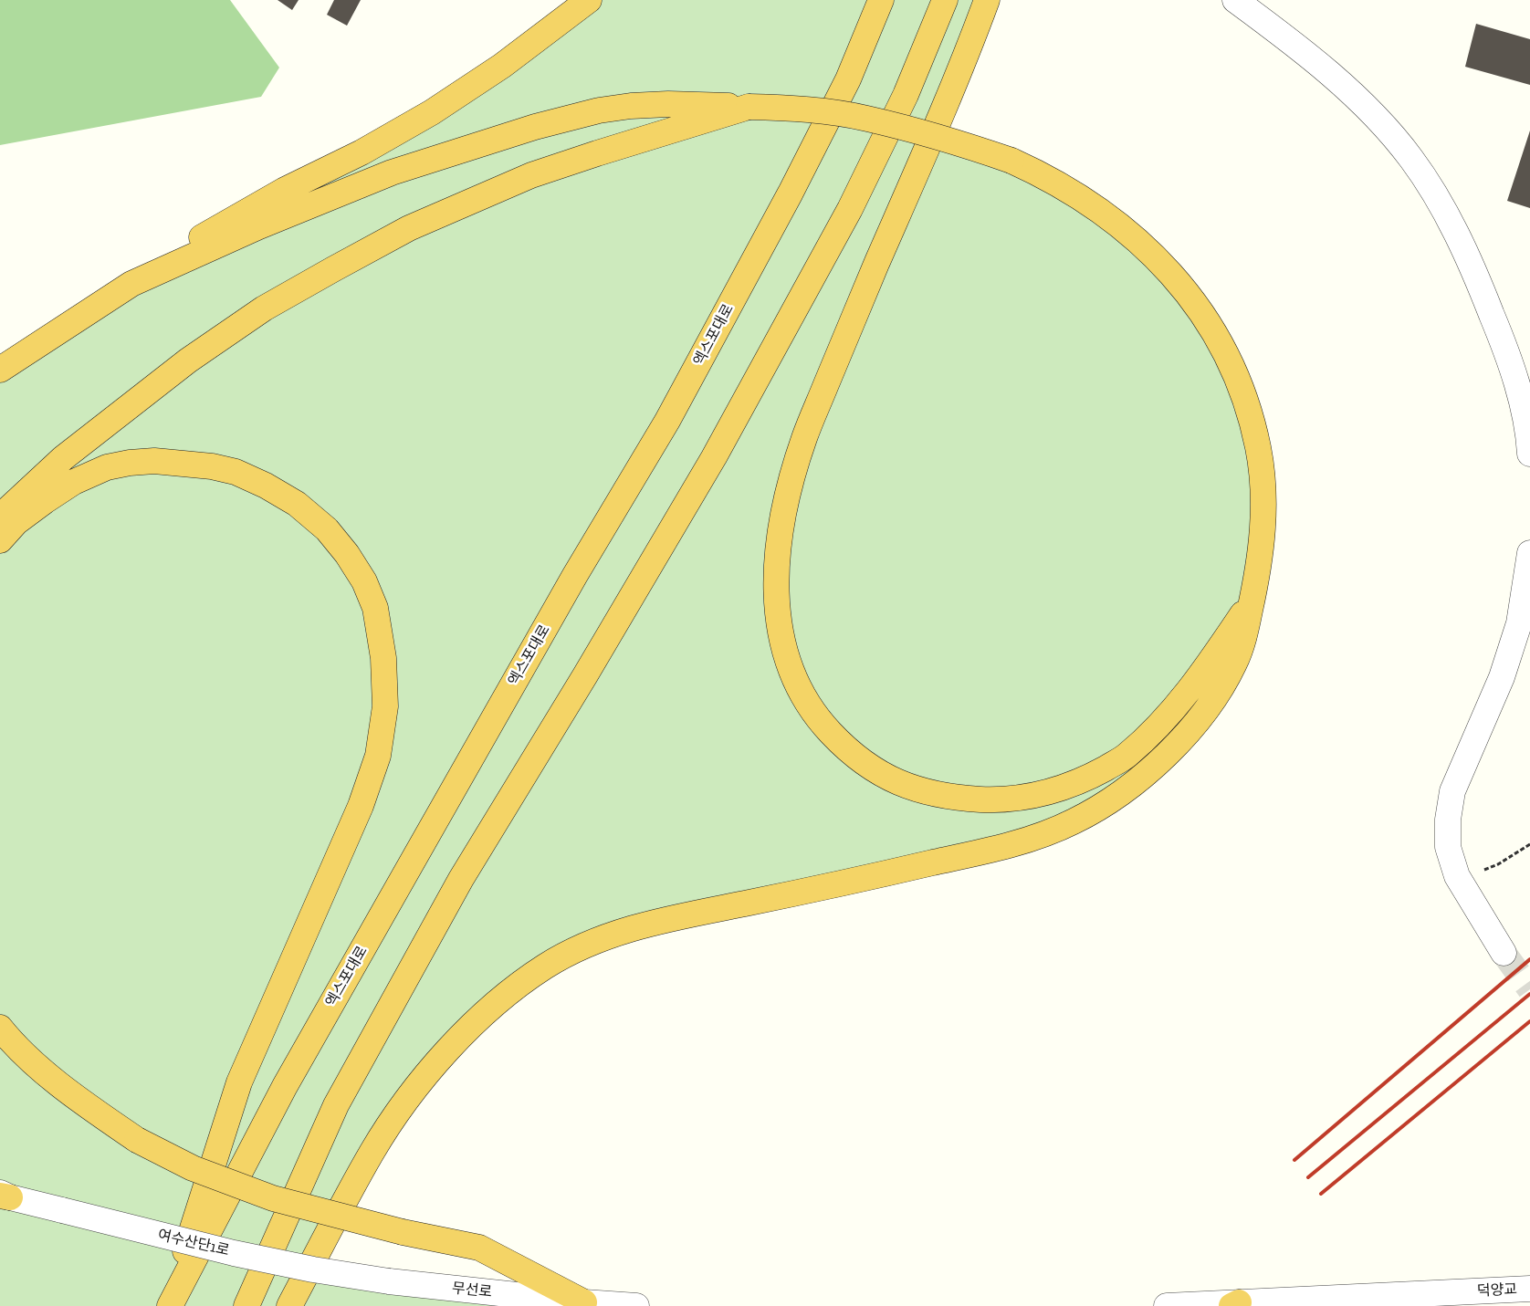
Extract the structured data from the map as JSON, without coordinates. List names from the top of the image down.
{
  "streets": {
    "highway": ["엑스포대로"],
    "street": ["여수산단1로", "무선로", "덕양교"]
  },
  "crossings": [
    ["여수산단1로", "무선로"]
  ]
}
